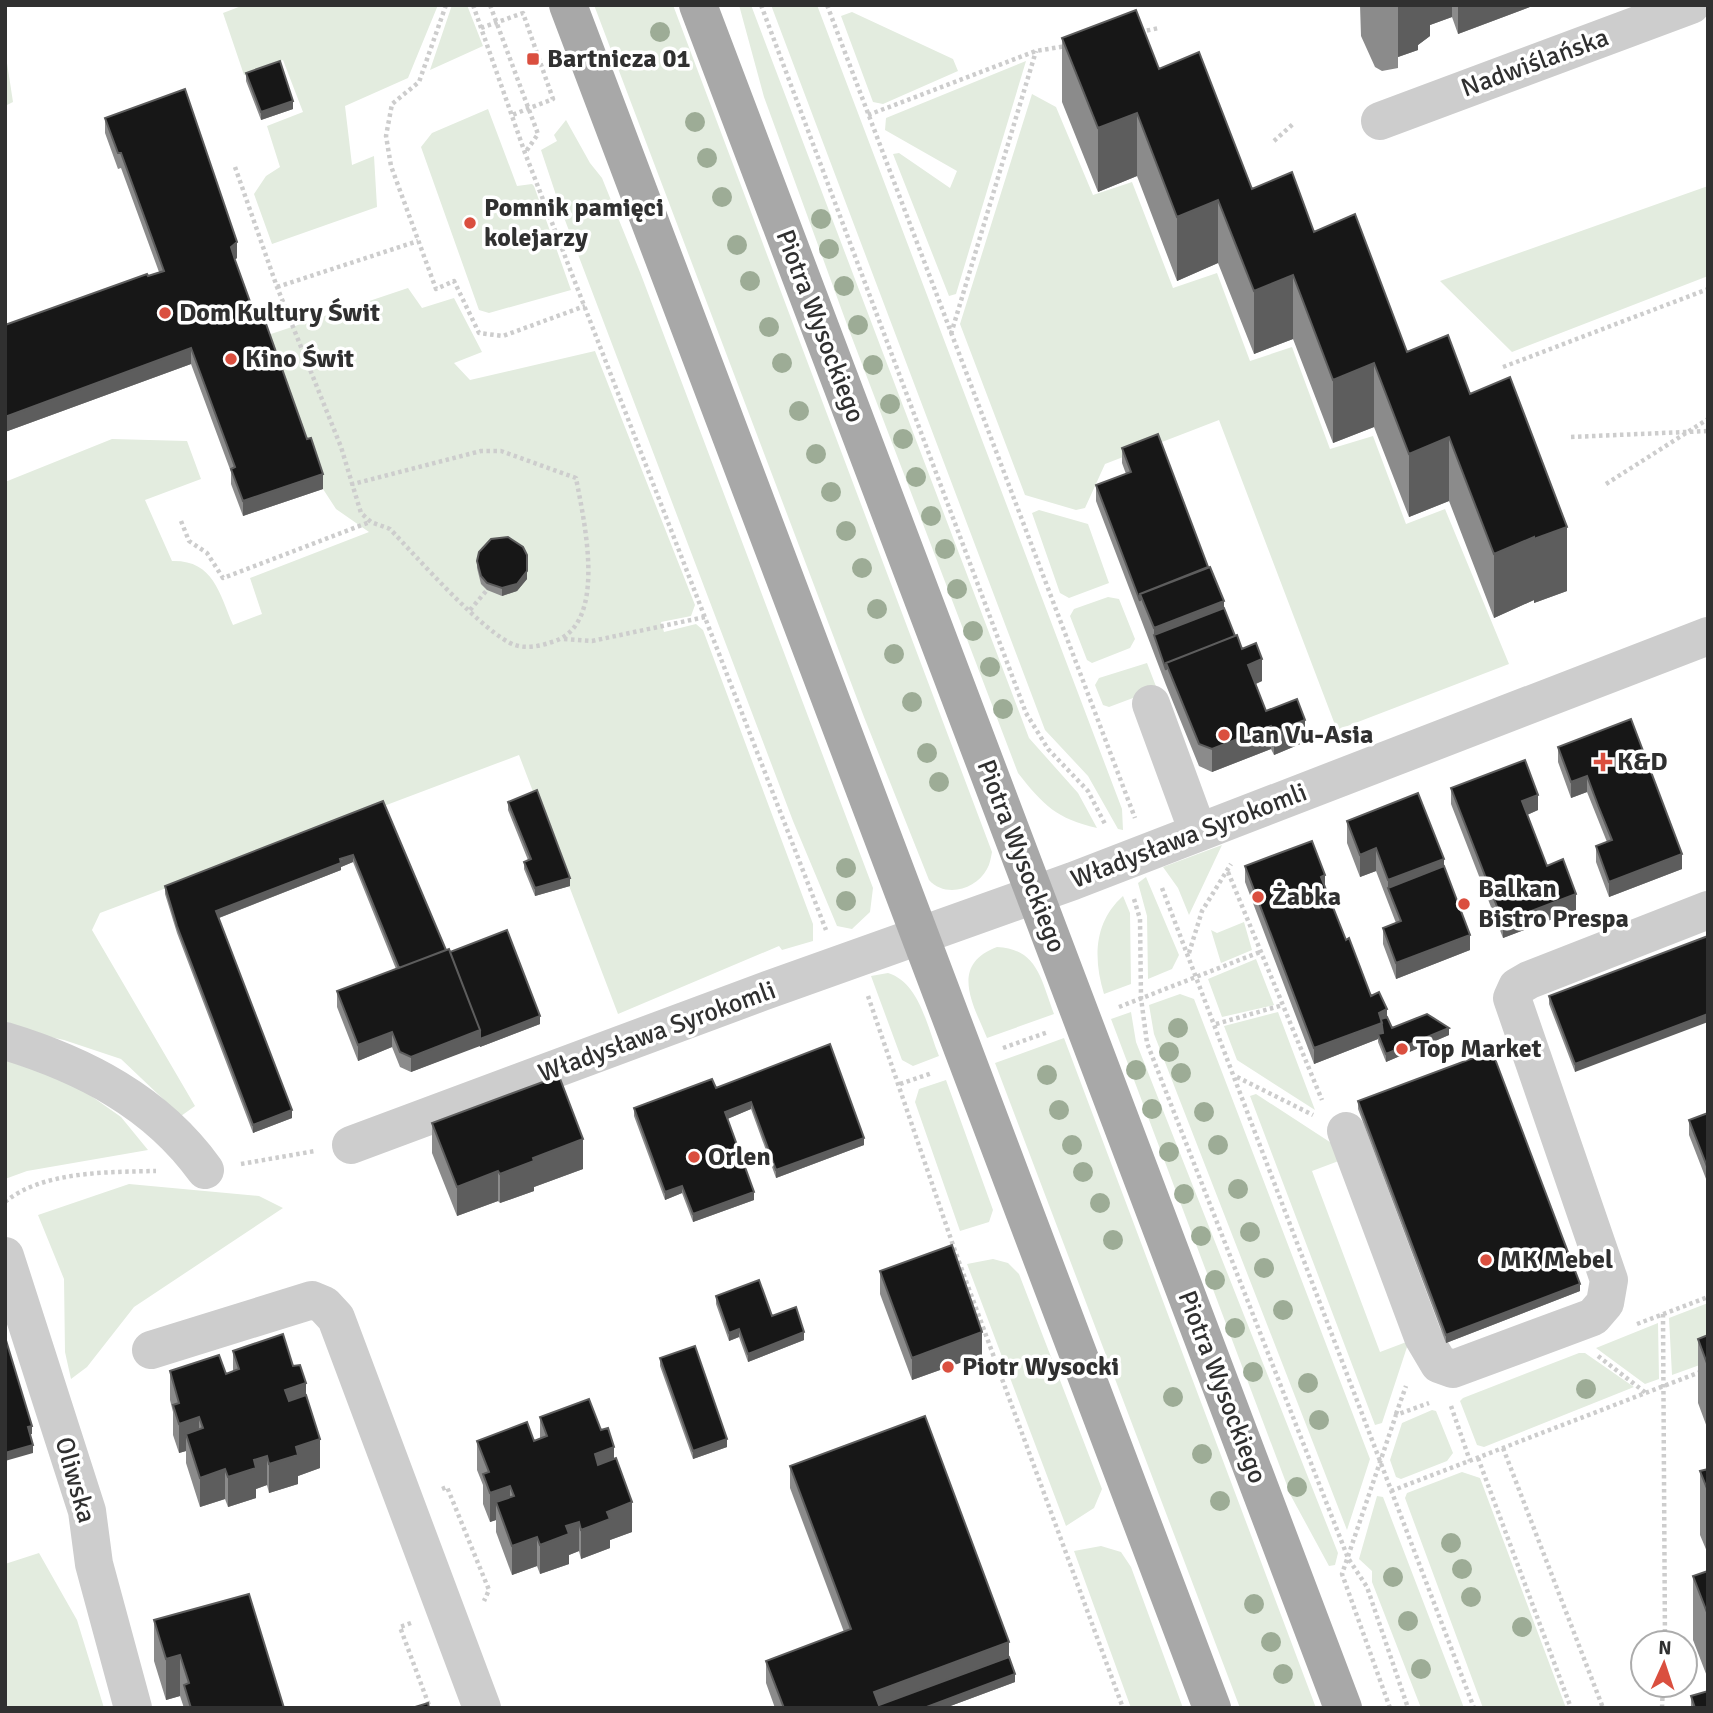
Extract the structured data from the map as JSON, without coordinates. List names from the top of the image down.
{
  "streets": {
    "main road": ["Piotra Wysockiego"],
    "street": ["Nadwiślańska", "Władysława Syrokomli", "Oliwska"]
  },
  "crossings": [
    ["Piotra Wysockiego", "Władysława Syrokomli"]
  ],
  "places": {
    "transit": ["Bartnicza 01"],
    "other": [
      "Pomnik pamięci kolejarzy",
      "Dom Kultury Świt",
      "Kino Świt",
      "Lan Vu-Asia",
      "Żabka",
      "Balkan Bistro Prespa",
      "Top Market",
      "Orlen",
      "MK Mebel",
      "Piotr Wysocki"
    ],
    "health": ["K&D"]
  },
  "north": "top"
}
